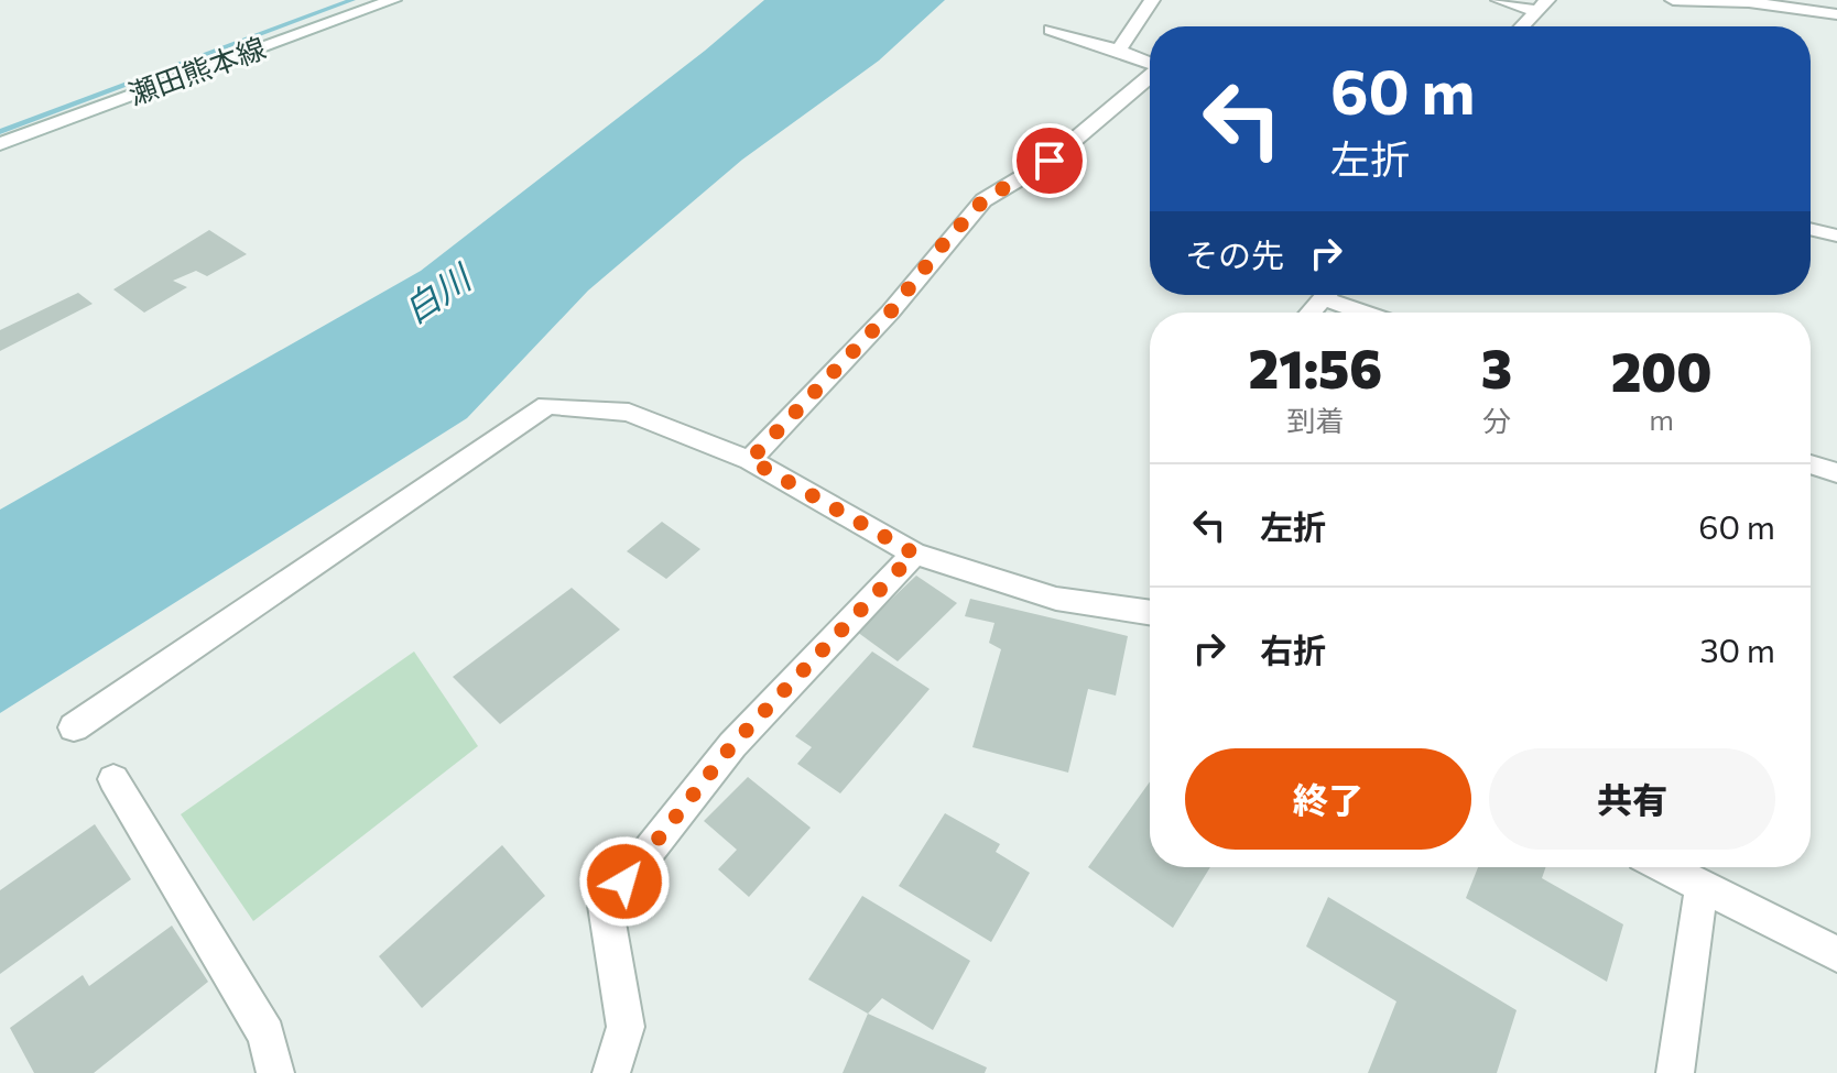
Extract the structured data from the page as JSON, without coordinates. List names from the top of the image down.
{
  "streets": {
    "street": ["瀬田熊本線"]
  },
  "water": ["白川"],
  "page": {
    "turn": ["60 m", "左折"],
    "then": "その先",
    "eta": [
      "21:56",
      "到着",
      "3",
      "分",
      "200",
      "m"
    ],
    "list": [
      {
        "name": "左折",
        "value": "60 m"
      },
      {
        "name": "右折",
        "value": "30 m"
      }
    ],
    "buttons": ["終了", "共有"]
  }
}
